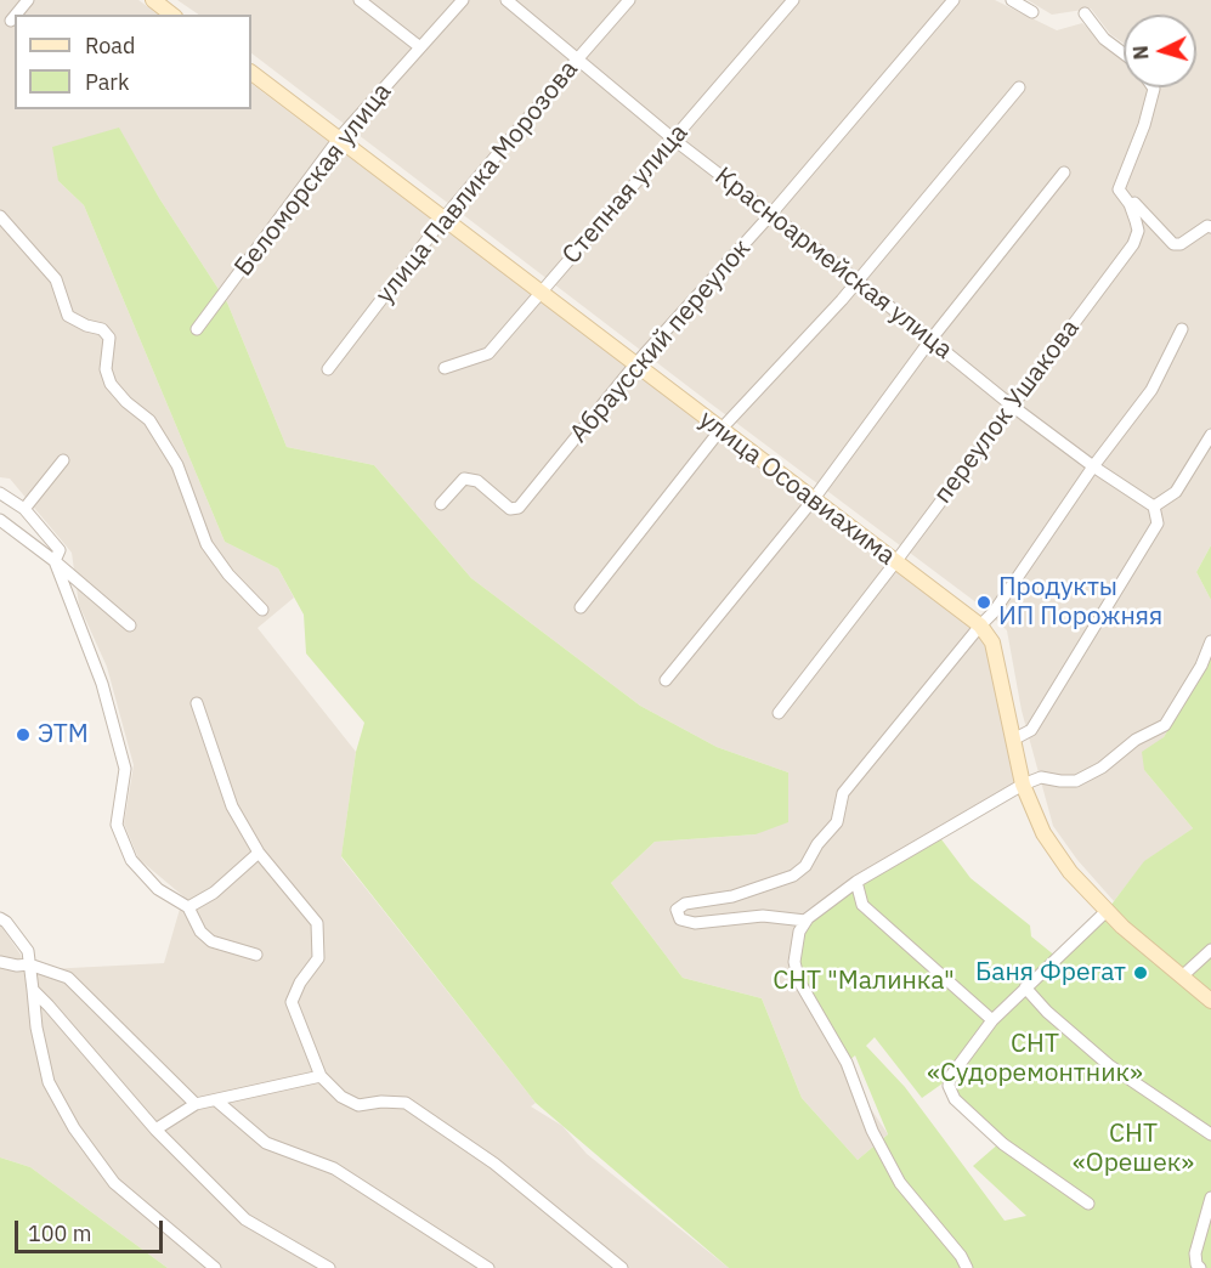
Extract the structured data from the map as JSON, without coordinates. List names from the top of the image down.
{
  "streets": {
    "street": [
      "Беломорская улица",
      "улица Павлика Морозова",
      "Степная улица",
      "Красноармейская улица",
      "Абраусский переулок",
      "переулок Ушакова",
      "улица Осоавиахима"
    ]
  },
  "crossings": [
    ["Беломорская улица", "улица Осоавиахима"],
    ["улица Павлика Морозова", "Красноармейская улица"],
    ["улица Павлика Морозова", "улица Осоавиахима"],
    ["Степная улица", "Красноармейская улица"],
    ["Степная улица", "улица Осоавиахима"],
    ["Красноармейская улица", "Абраусский переулок"],
    ["Красноармейская улица", "переулок Ушакова"],
    ["Абраусский переулок", "улица Осоавиахима"],
    ["переулок Ушакова", "улица Осоавиахима"]
  ],
  "parks": ["СНТ \"Малинка\"", "СНТ «Судоремонтник»", "СНТ «Орешек»"],
  "places": ["Продукты ИП Порожняя", "ЭТМ", "Баня Фрегат"],
  "legend": ["Road", "Park"],
  "scale_bar": "100 m",
  "north": "left"
}
